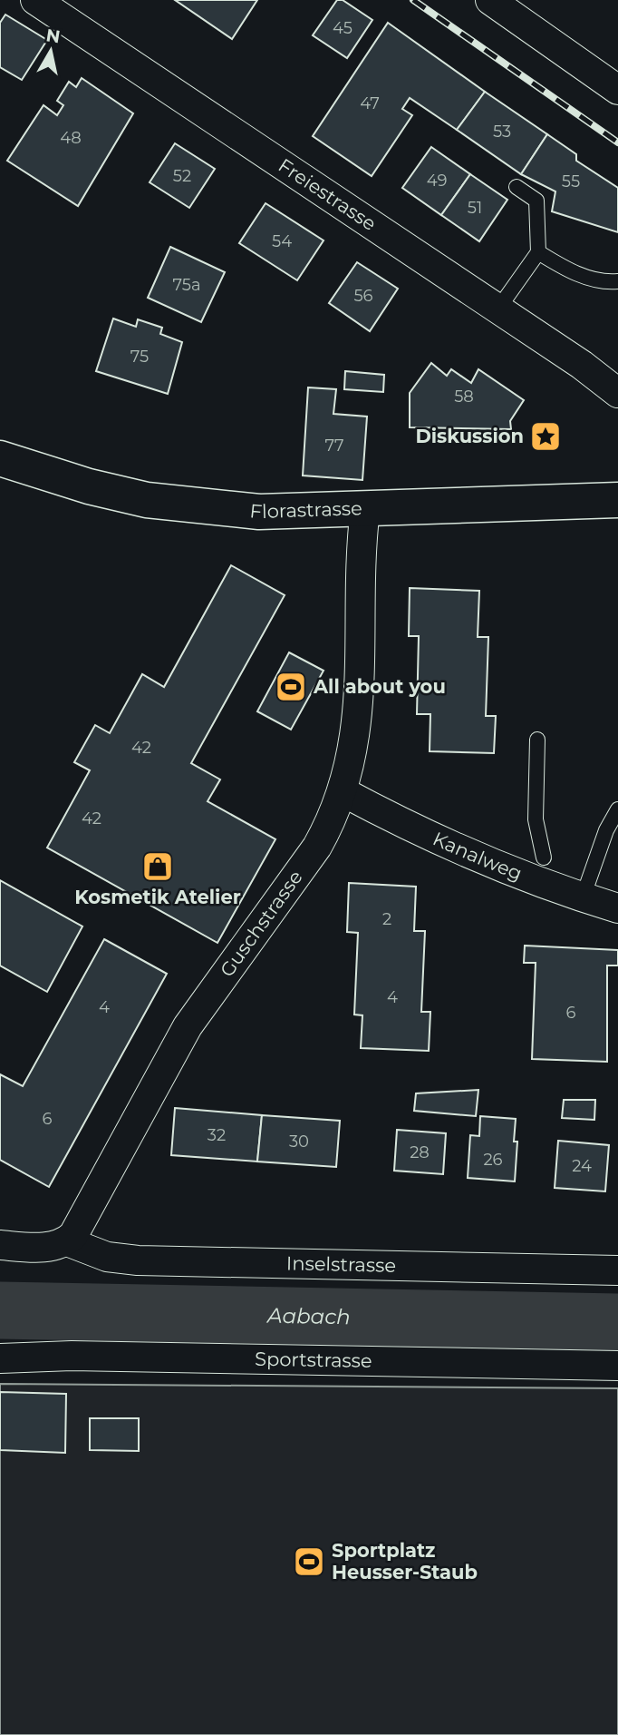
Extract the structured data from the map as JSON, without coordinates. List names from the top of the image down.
{
  "streets": {
    "main road": ["Florastrasse"],
    "street": [
      "Freiestrasse",
      "Kanalweg",
      "Guschstrasse",
      "Inselstrasse",
      "Sportstrasse"
    ]
  },
  "crossings": [
    ["Florastrasse", "Guschstrasse"],
    ["Kanalweg", "Guschstrasse"],
    ["Guschstrasse", "Inselstrasse"]
  ],
  "water": ["Aabach"],
  "places": {
    "place": ["Diskussion"],
    "sports": ["All about you", "Sportplatz Heusser-Staub"],
    "shop": ["Kosmetik Atelier"]
  },
  "house_numbers": [
    "45",
    "47",
    "53",
    "48",
    "52",
    "49",
    "55",
    "51",
    "54",
    "75a",
    "56",
    "75",
    "58",
    "77",
    "42",
    "42",
    "2",
    "4",
    "4",
    "6",
    "6",
    "32",
    "30",
    "28",
    "26",
    "24"
  ],
  "north": "top"
}
